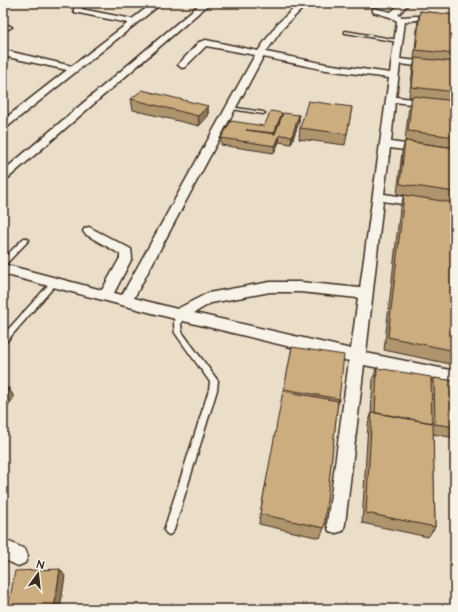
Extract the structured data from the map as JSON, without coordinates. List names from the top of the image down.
{
  "north": "top"
}
